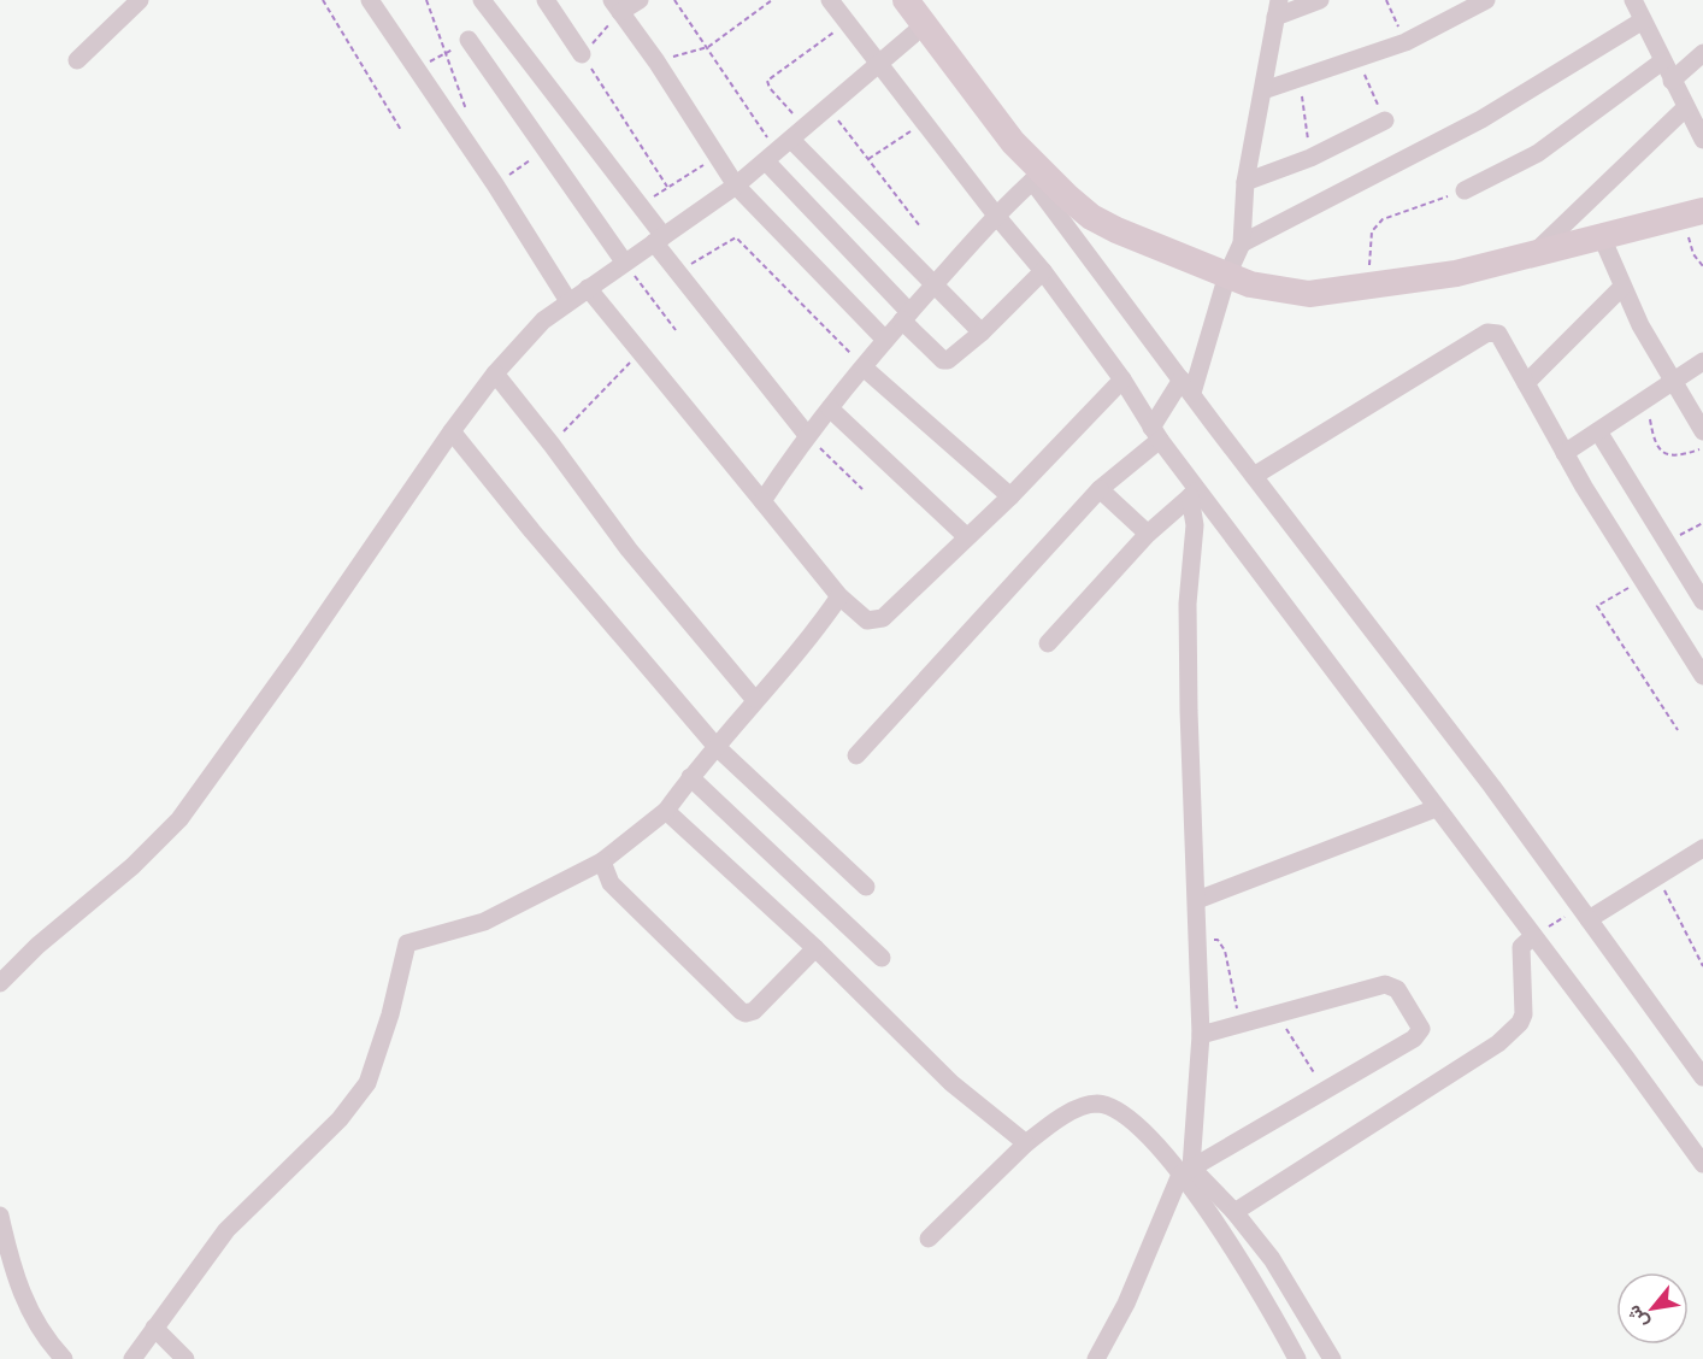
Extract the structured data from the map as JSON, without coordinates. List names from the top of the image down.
{
  "north": "bottom left"
}
